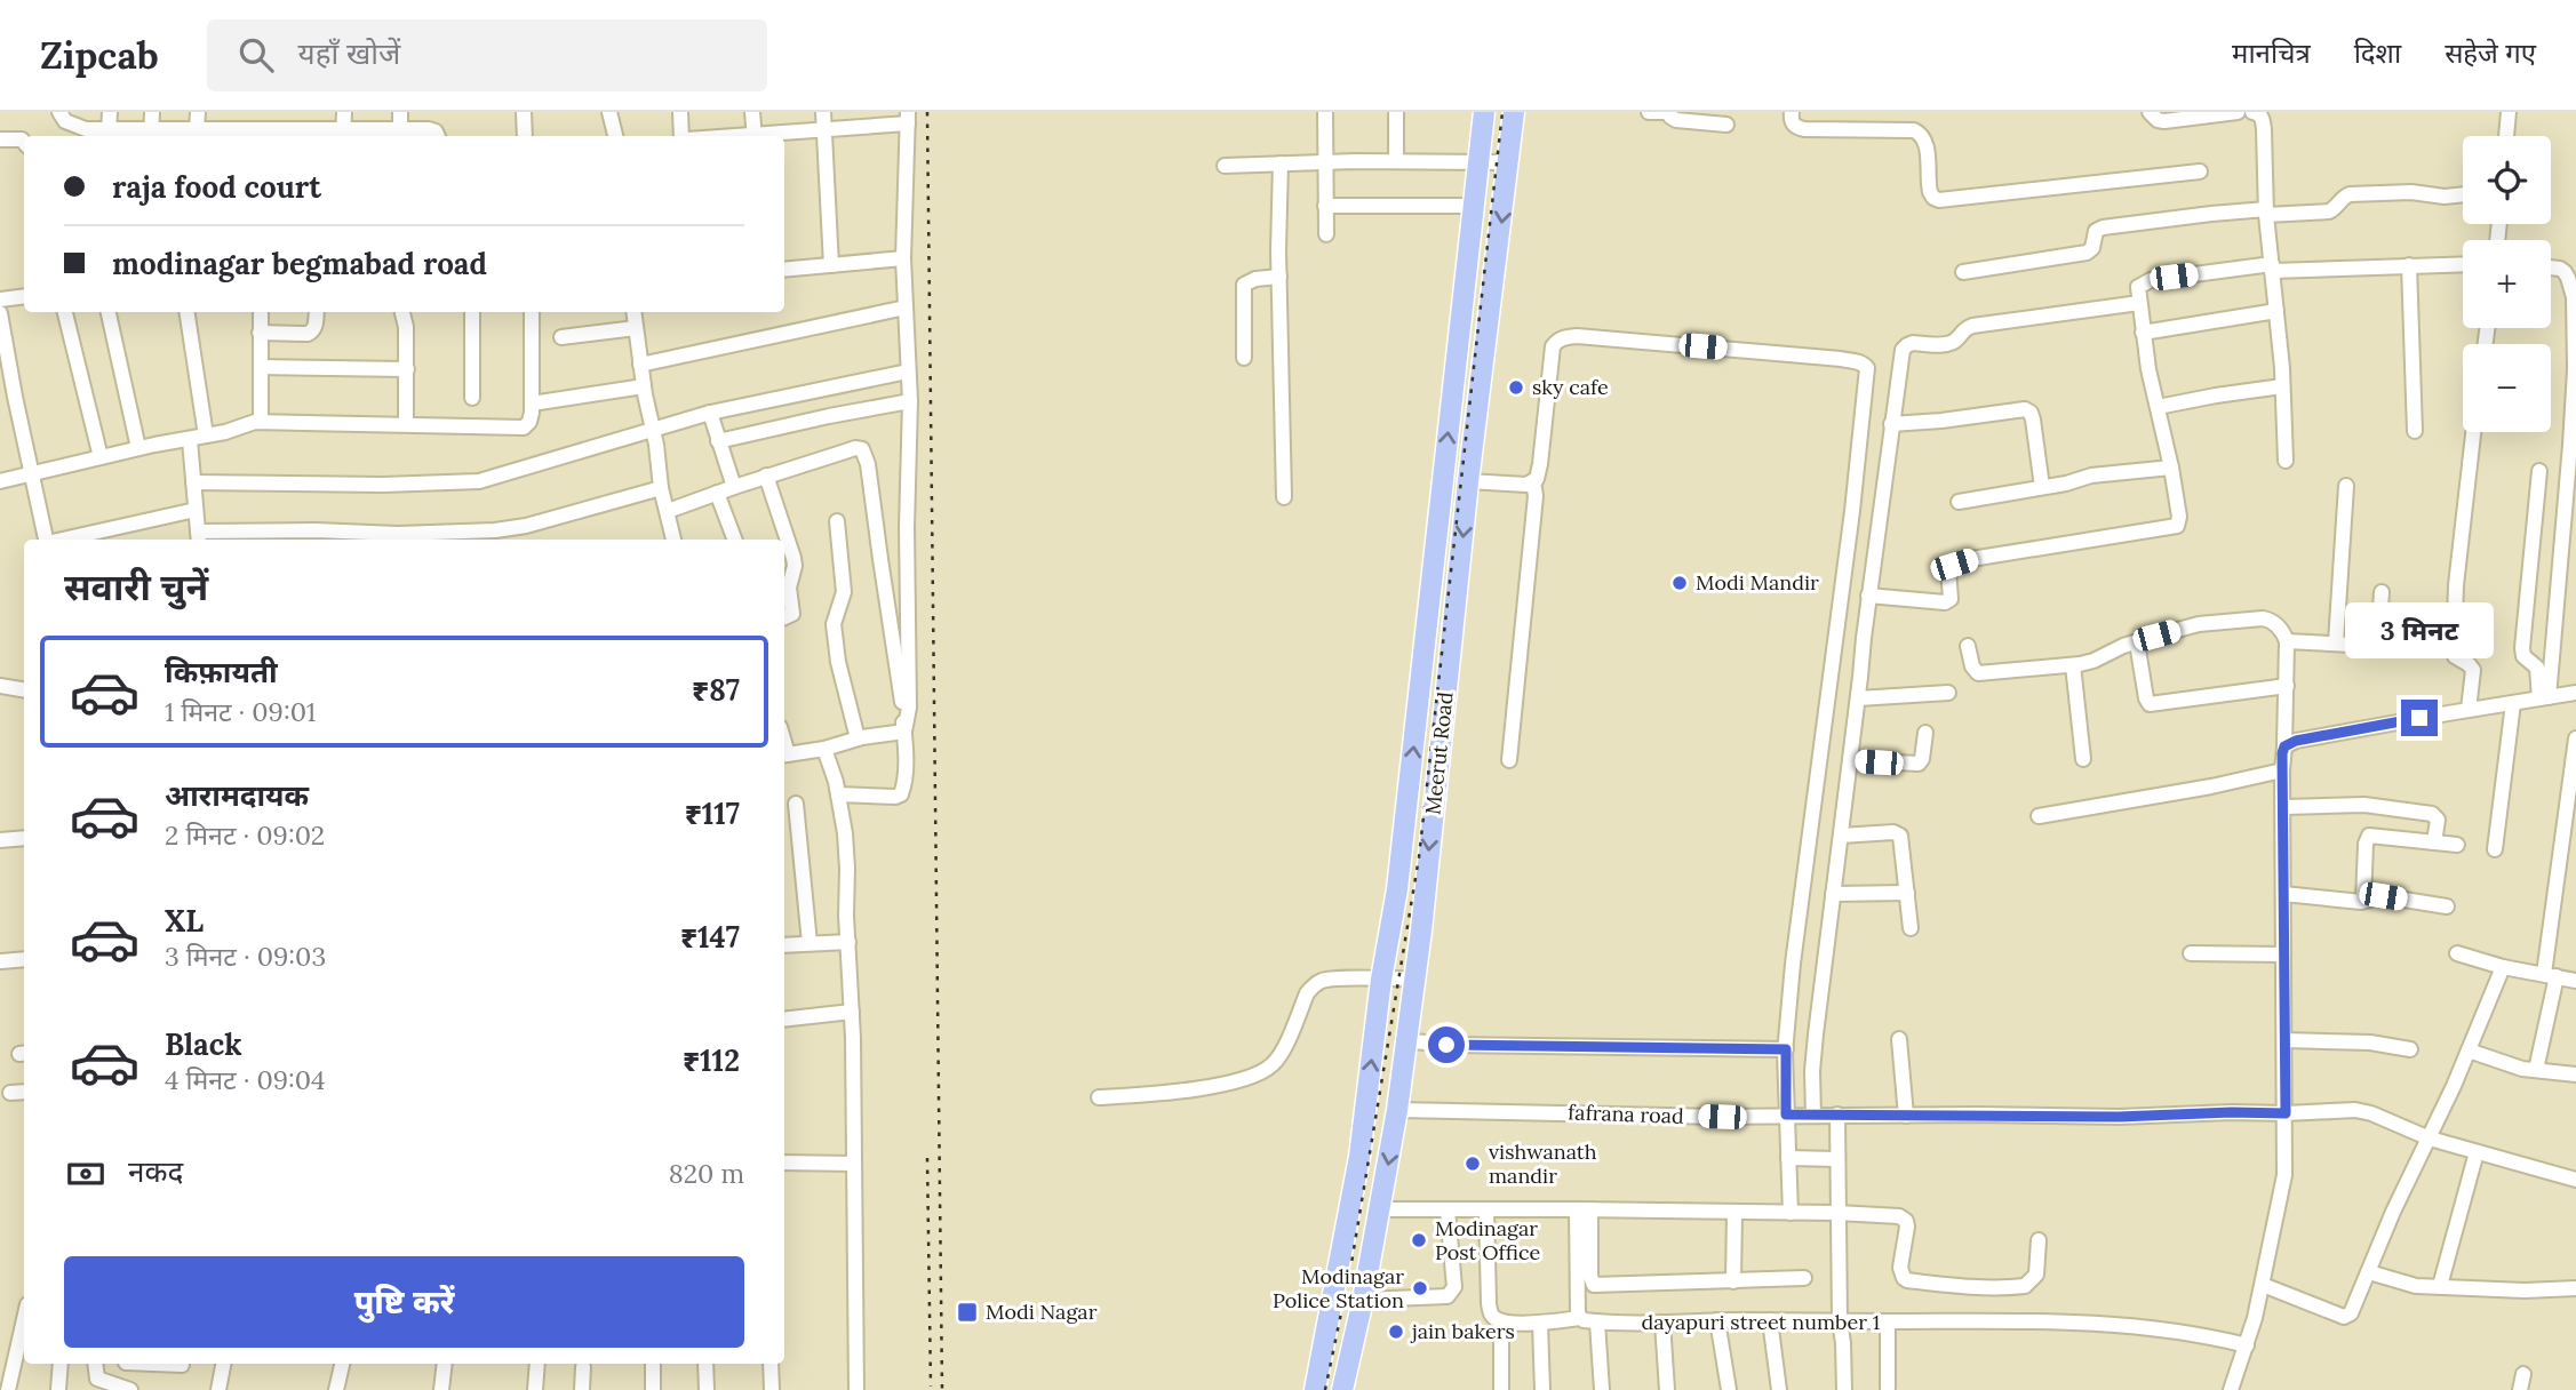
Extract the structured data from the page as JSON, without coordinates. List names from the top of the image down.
{
  "streets": {
    "highway": ["Meerut Road"],
    "street": ["fafrana road", "dayapuri street number 1"]
  },
  "crossings": [
    ["Meerut Road", "fafrana road"]
  ],
  "places": {
    "other": [
      "sky cafe",
      "Modi Mandir",
      "vishwanath mandir",
      "Modinagar Post Office",
      "Modinagar Police Station",
      "jain bakers"
    ],
    "transit": ["Modi Nagar"]
  },
  "page": {
    "header": "Zipcab",
    "search": "यहाँ खोजें",
    "nav": ["मानचित्र", "दिशा", "सहेजे गए"],
    "map_buttons": ["+", "−"],
    "banner": ["raja food court", "modinagar begmabad road"],
    "heading": "सवारी चुनें",
    "bubble": "3 मिनट",
    "list": [
      {
        "name": "किफ़ायती",
        "note": "1 मिनट · 09:01",
        "value": "₹87"
      },
      {
        "name": "आरामदायक",
        "note": "2 मिनट · 09:02",
        "value": "₹117"
      },
      {
        "name": "XL",
        "note": "3 मिनट · 09:03",
        "value": "₹147"
      },
      {
        "name": "Black",
        "note": "4 मिनट · 09:04",
        "value": "₹112"
      }
    ],
    "pay": ["नकद", "820 m"],
    "buttons": "पुष्टि करें"
  }
}
